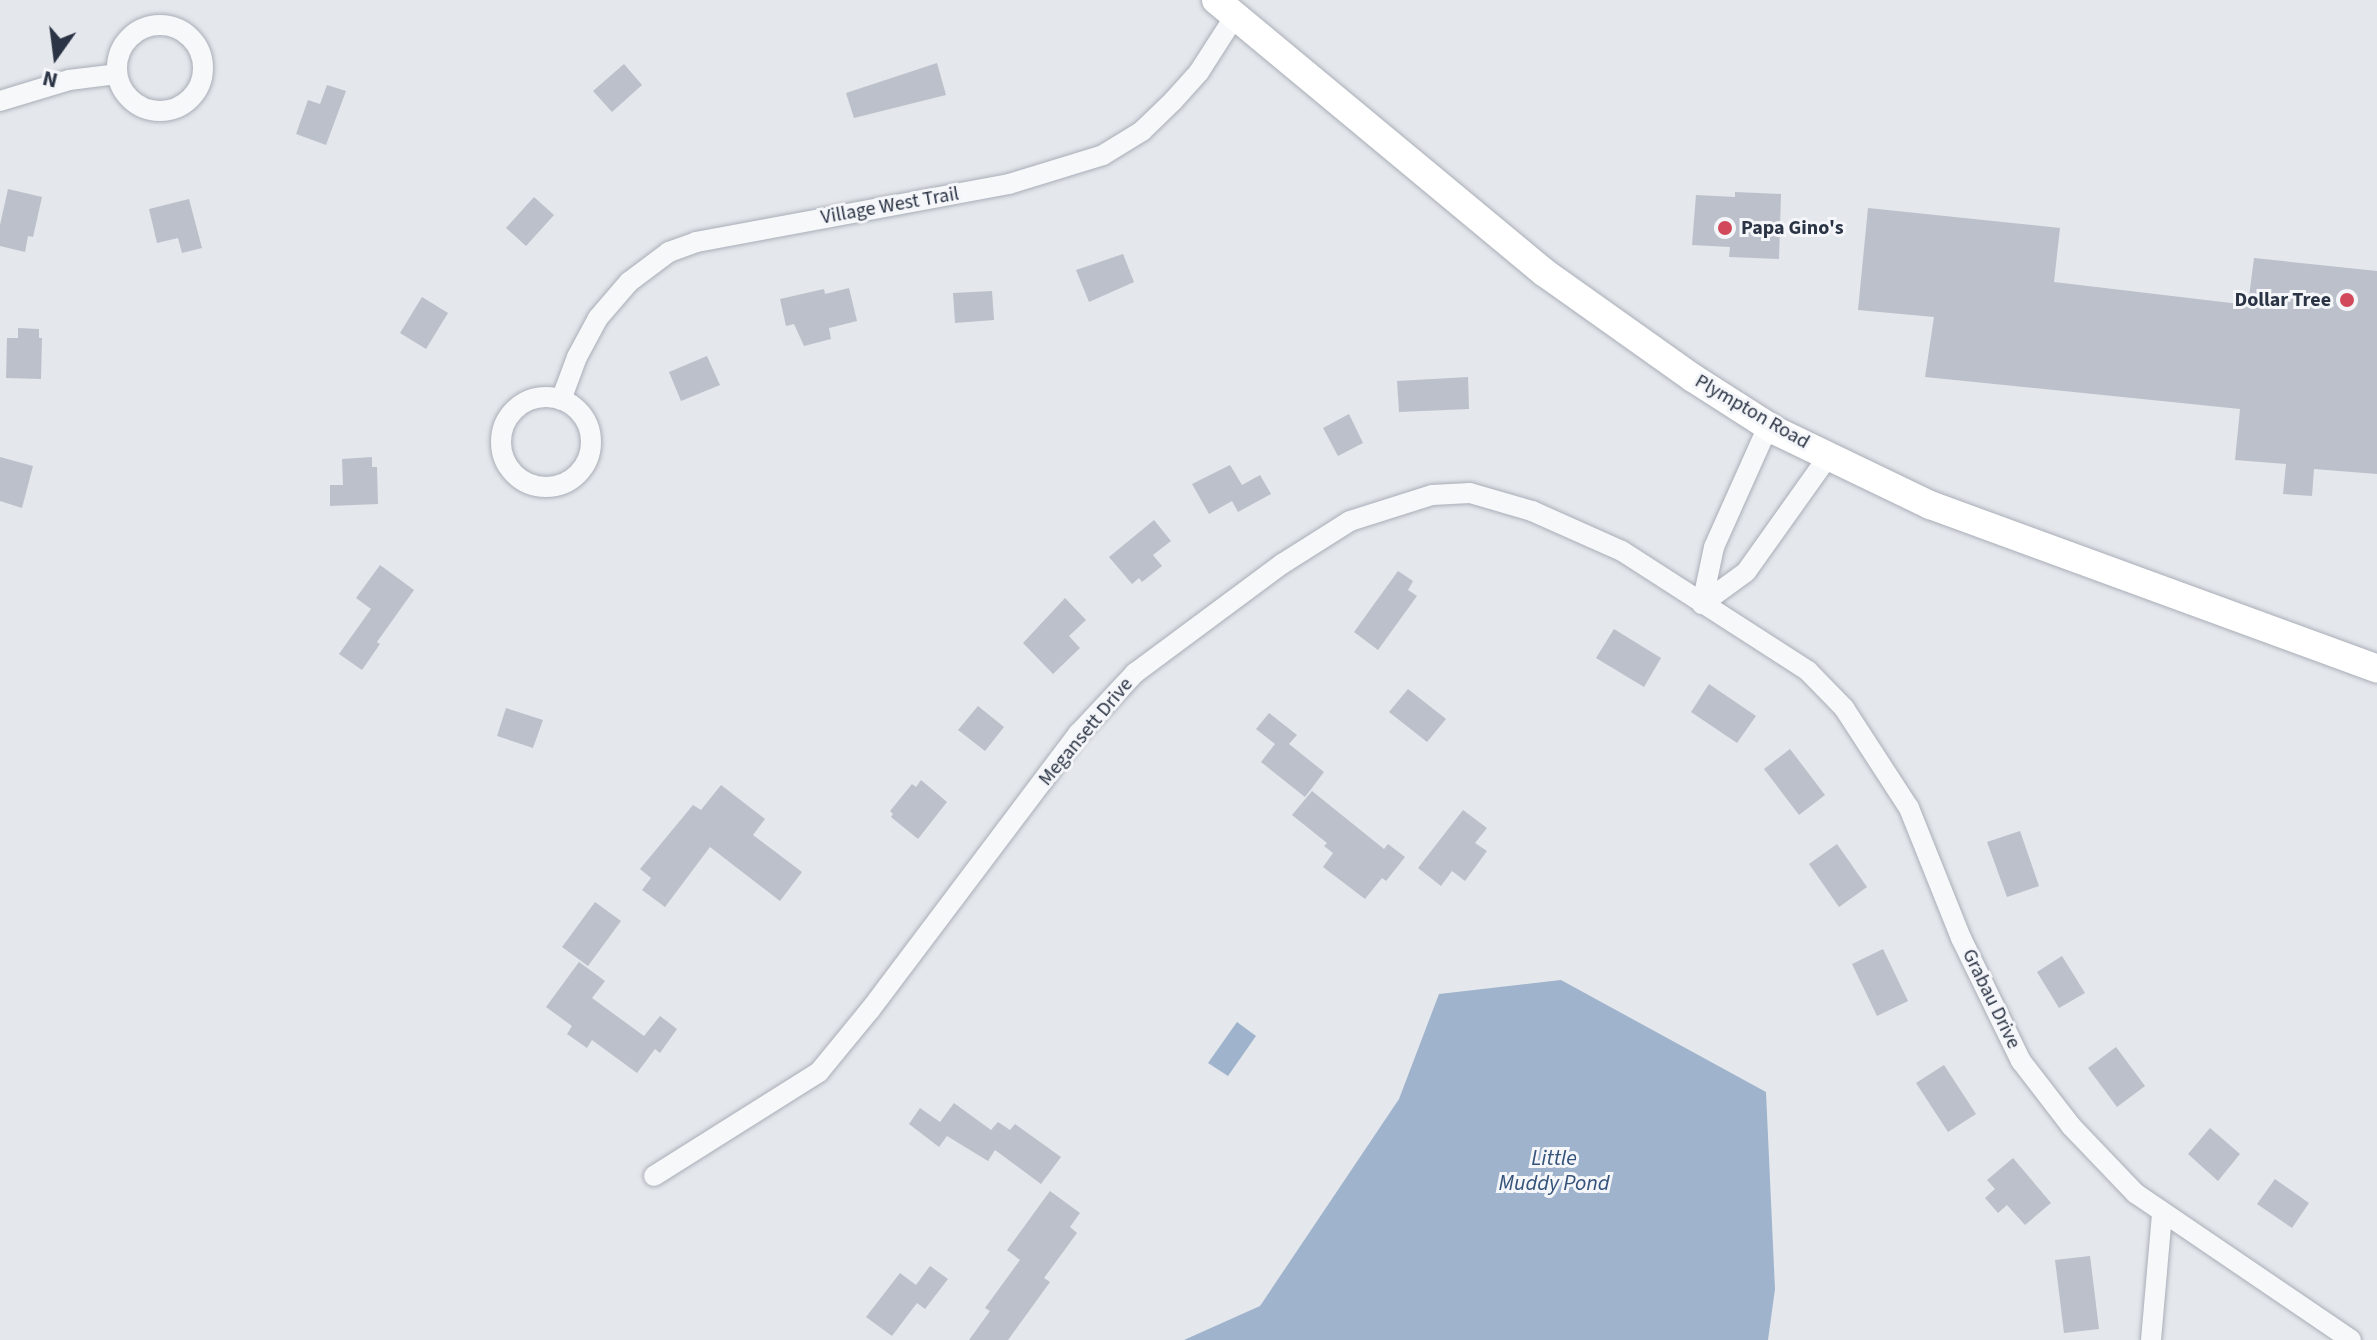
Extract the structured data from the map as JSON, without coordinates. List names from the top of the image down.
{
  "streets": {
    "main road": ["Plympton Road"],
    "street": ["Village West Trail", "Megansett Drive", "Grabau Drive"]
  },
  "crossings": [
    ["Village West Trail", "Plympton Road"],
    ["Megansett Drive", "Grabau Drive"]
  ],
  "water": ["Little Muddy Pond"],
  "places": ["Papa Gino's", "Dollar Tree"],
  "north": "bottom"
}
